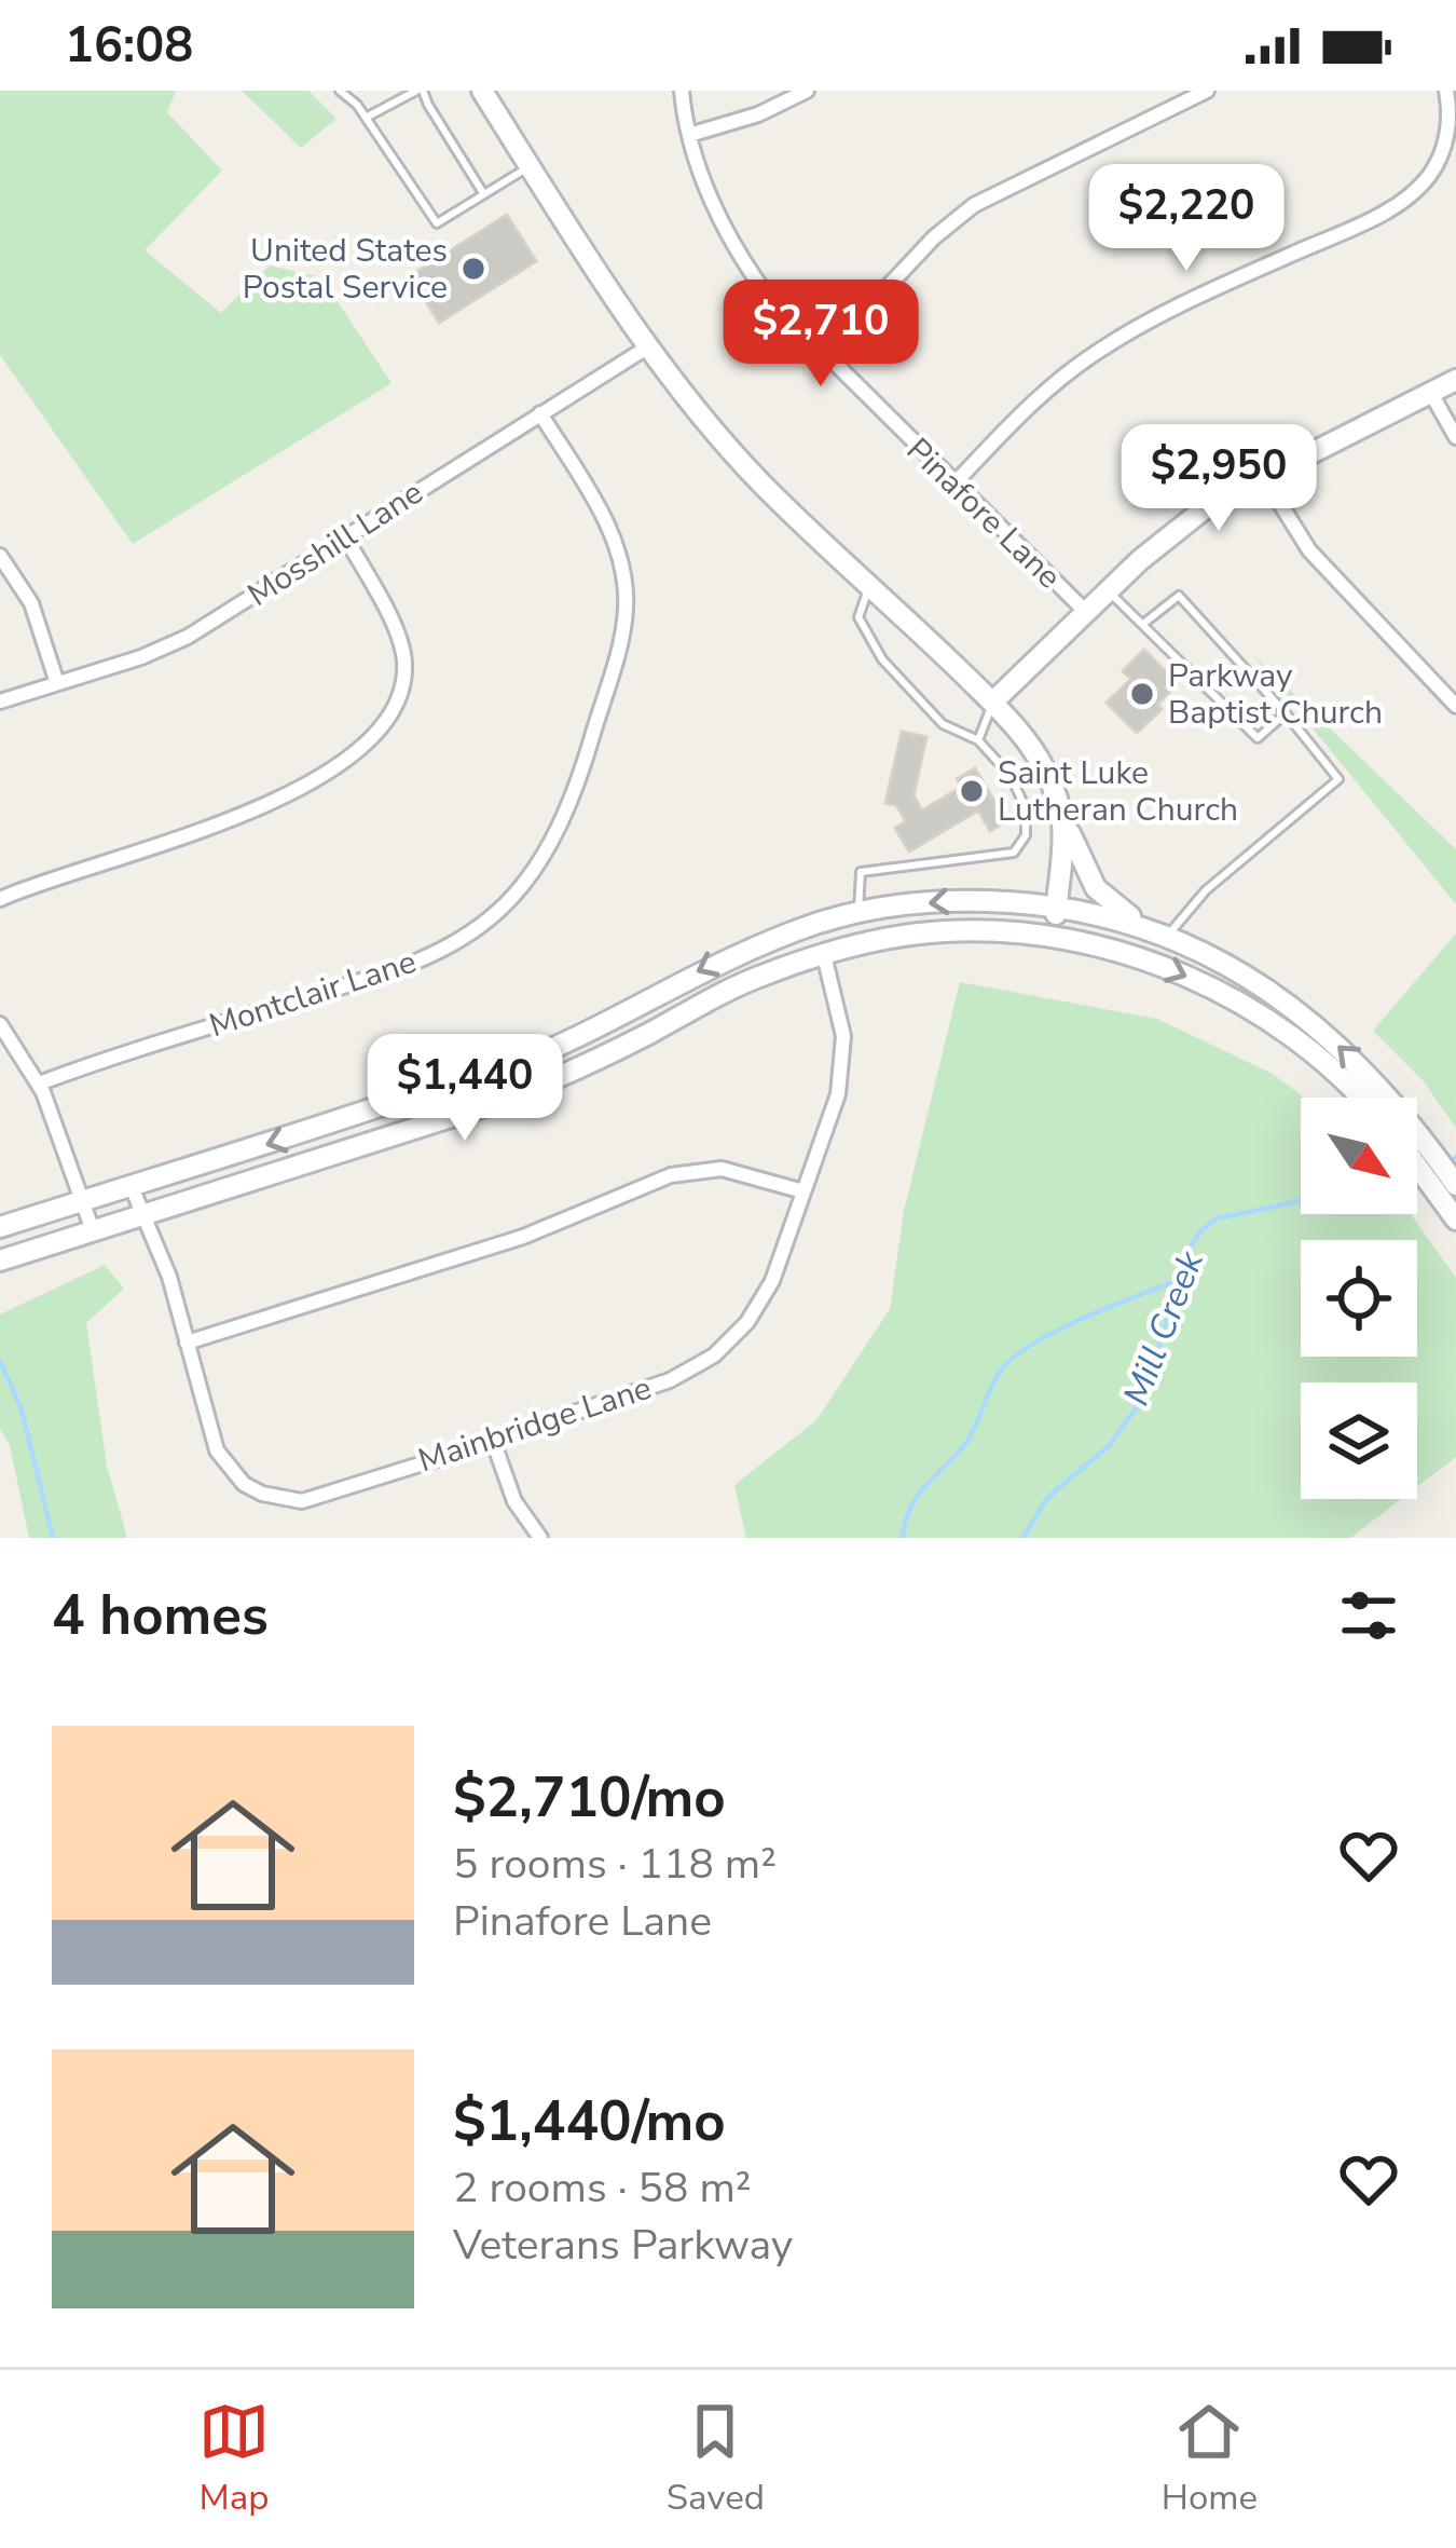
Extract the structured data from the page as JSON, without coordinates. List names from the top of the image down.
{
  "streets": {
    "street": [
      "Pinafore Lane",
      "Mosshill Lane",
      "Montclair Lane",
      "Mainbridge Lane"
    ]
  },
  "crossings": [
    ["Mosshill Lane", "Montclair Lane"]
  ],
  "water": ["Mill Creek"],
  "places": ["United States Postal Service", "Parkway Baptist Church", "Saint Luke Lutheran Church"],
  "north": "bottom right",
  "page": {
    "status": "16:08",
    "price": [
      "$2,220",
      "$2,710",
      "$2,950",
      "$1,440"
    ],
    "heading": "4 homes",
    "list": [
      {
        "name": "$2,710/mo",
        "note": "5 rooms · 118 m² · Pinafore Lane"
      },
      {
        "name": "$1,440/mo",
        "note": "2 rooms · 58 m² · Veterans Parkway"
      }
    ],
    "tabs": ["Map", "Saved", "Home"]
  }
}
